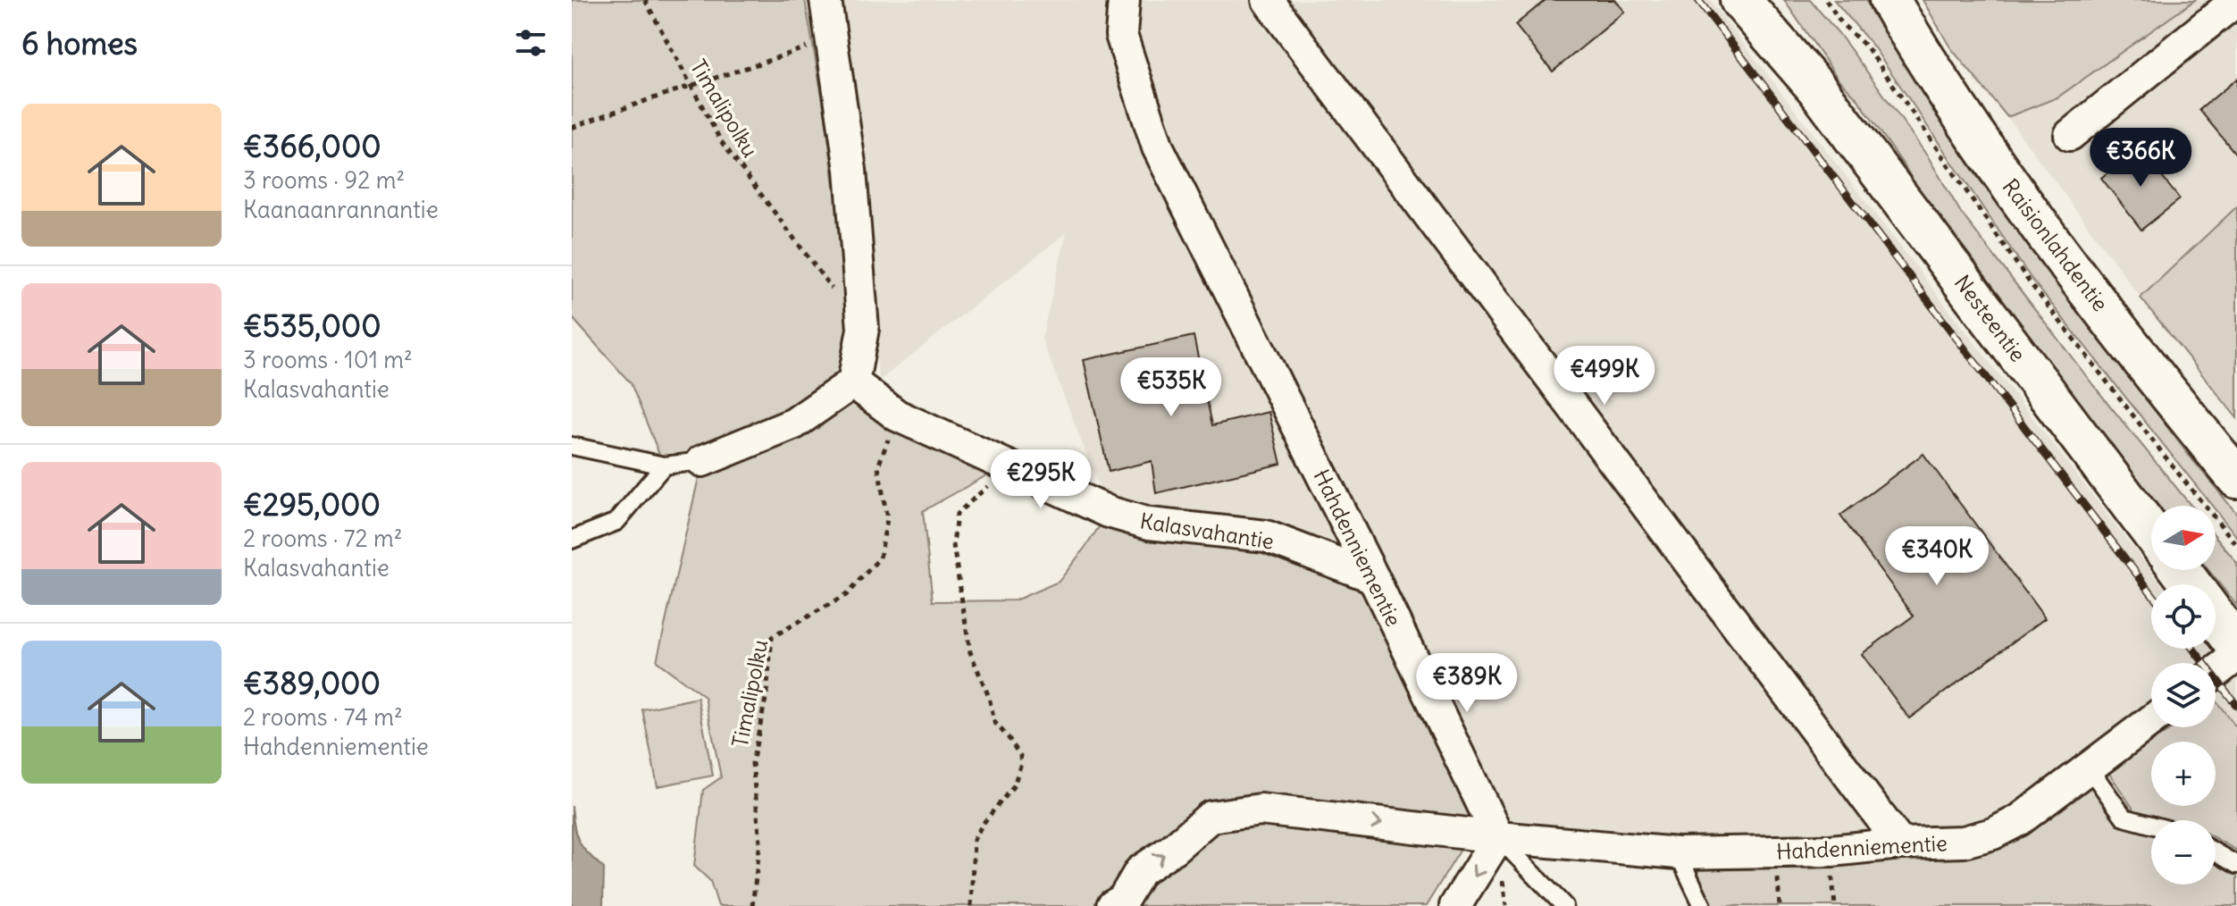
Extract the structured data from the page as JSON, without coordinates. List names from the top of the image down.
{
  "streets": {
    "main road": ["Raisionlahdentie", "Nesteentie"],
    "street": ["Kalasvahantie", "Hahdenniementie"],
    "path": ["Timalipolku"]
  },
  "crossings": [
    ["Timalipolku", "Kalasvahantie"],
    ["Kalasvahantie", "Hahdenniementie"]
  ],
  "north": "right",
  "page": {
    "heading": "6 homes",
    "list": [
      {
        "name": "€366,000",
        "note": "3 rooms · 92 m² · Kaanaanrannantie"
      },
      {
        "name": "€535,000",
        "note": "3 rooms · 101 m² · Kalasvahantie"
      },
      {
        "name": "€295,000",
        "note": "2 rooms · 72 m² · Kalasvahantie"
      },
      {
        "name": "€389,000",
        "note": "2 rooms · 74 m² · Hahdenniementie"
      }
    ],
    "price": [
      "€366K",
      "€499K",
      "€535K",
      "€295K",
      "€340K",
      "€389K"
    ],
    "map_buttons": ["+", "−"]
  }
}
